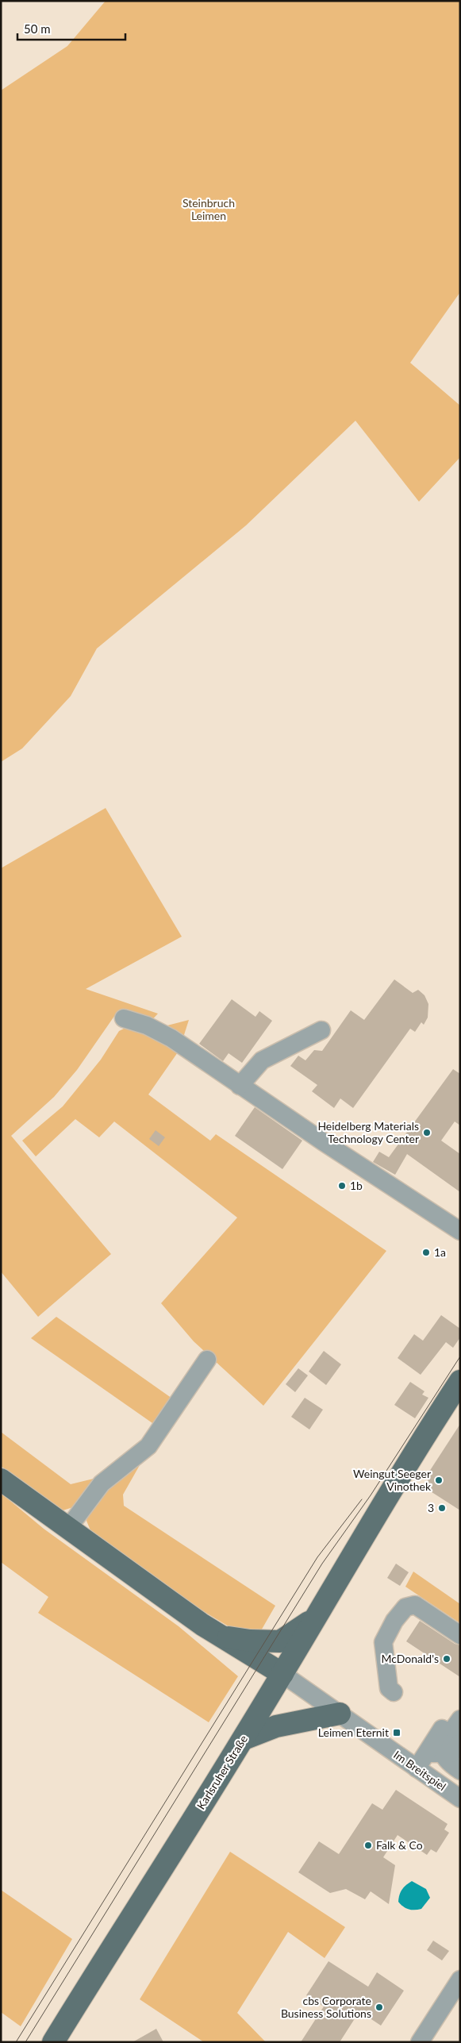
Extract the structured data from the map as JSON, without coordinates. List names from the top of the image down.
{
  "streets": {
    "main road": ["Karlsruher Straße"],
    "street": ["Im Breitspiel"]
  },
  "crossings": [
    ["Im Breitspiel", "Karlsruher Straße"]
  ],
  "parks": ["Steinbruch Leimen"],
  "places": {
    "other": [
      "Heidelberg Materials Technology Center",
      "1b",
      "1a",
      "Weingut Seeger Vinothek",
      "3",
      "McDonald's",
      "Falk & Co",
      "cbs Corporate Business Solutions"
    ],
    "transit": ["Leimen Eternit"]
  },
  "scale_bar": "50 m"
}
